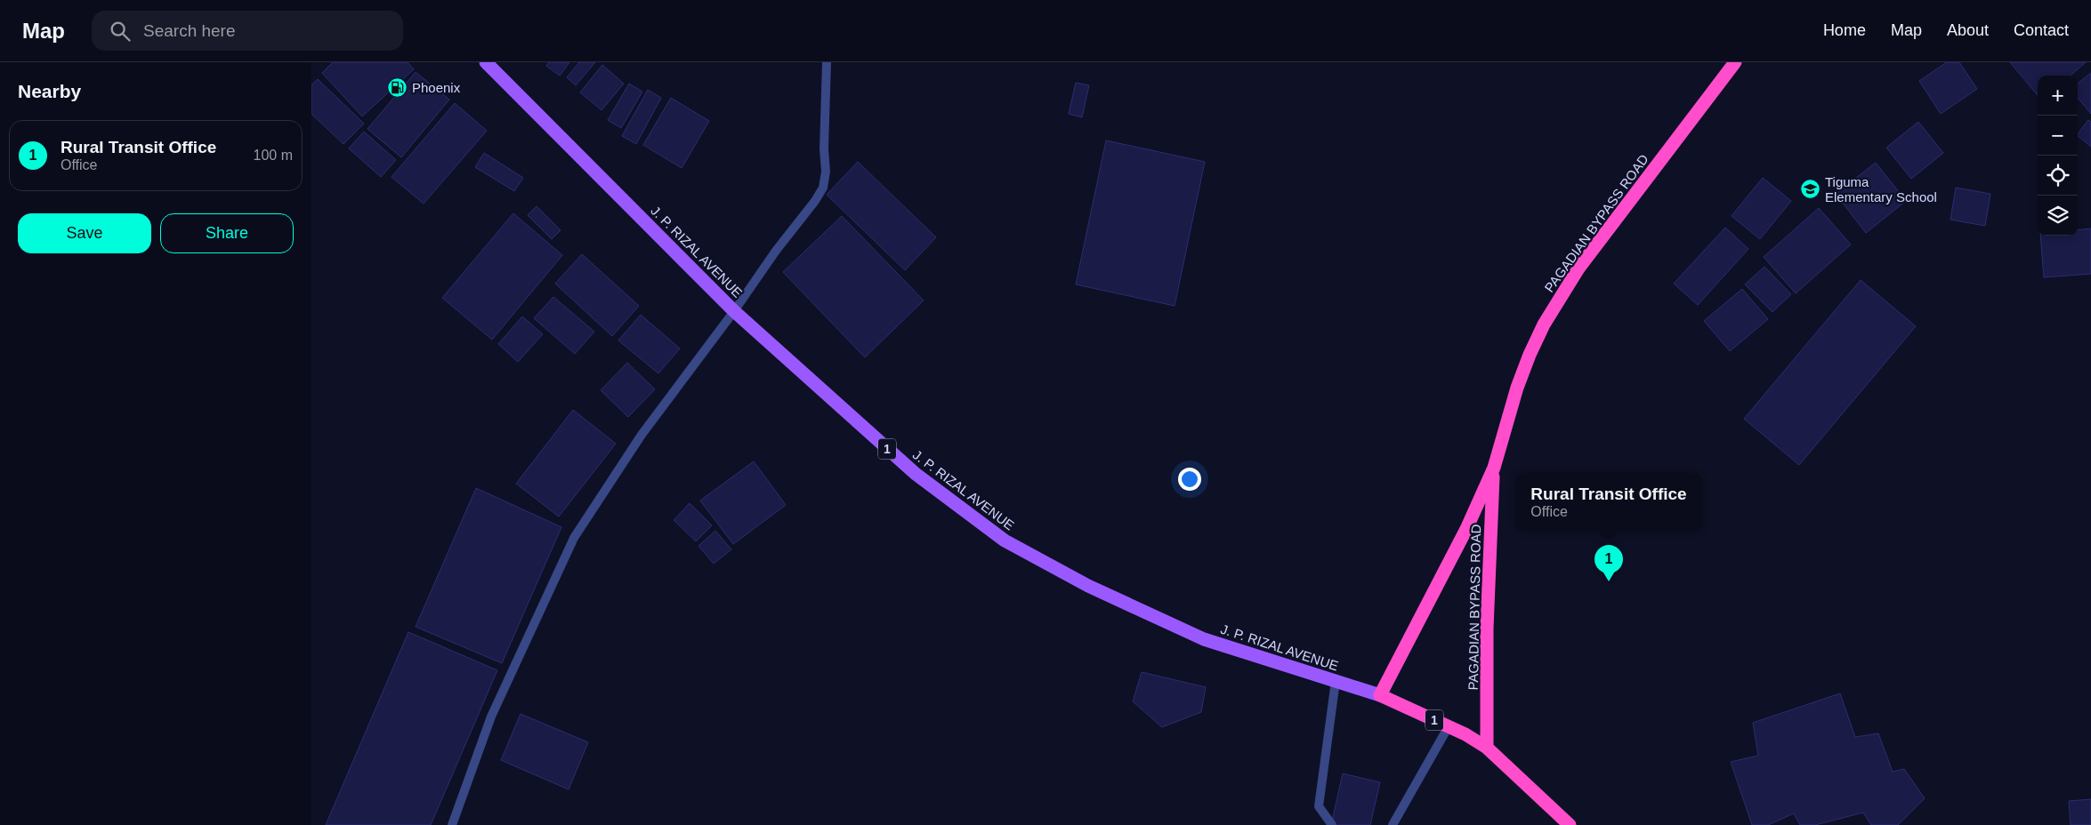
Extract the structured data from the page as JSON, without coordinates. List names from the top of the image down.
{
  "streets": {
    "highway": ["PAGADIAN BYPASS ROAD", "J. P. RIZAL AVENUE", "1"]
  },
  "crossings": [
    ["PAGADIAN BYPASS ROAD", "J. P. RIZAL AVENUE"],
    ["PAGADIAN BYPASS ROAD", "1"],
    ["J. P. RIZAL AVENUE", "1"]
  ],
  "places": {
    "fuel station": ["Phoenix"],
    "school or university": ["Tiguma Elementary School"]
  },
  "page": {
    "header": "Map",
    "search": "Search here",
    "nav": [
      "Home",
      "Map",
      "About",
      "Contact"
    ],
    "heading": "Nearby",
    "map_buttons": ["+", "−"],
    "list": [
      {
        "mark": "1",
        "name": "Rural Transit Office",
        "note": "Office",
        "value": "100 m"
      }
    ],
    "buttons": ["Save", "Share"],
    "popup": ["Rural Transit Office", "Office"],
    "pins": "1"
  }
}
